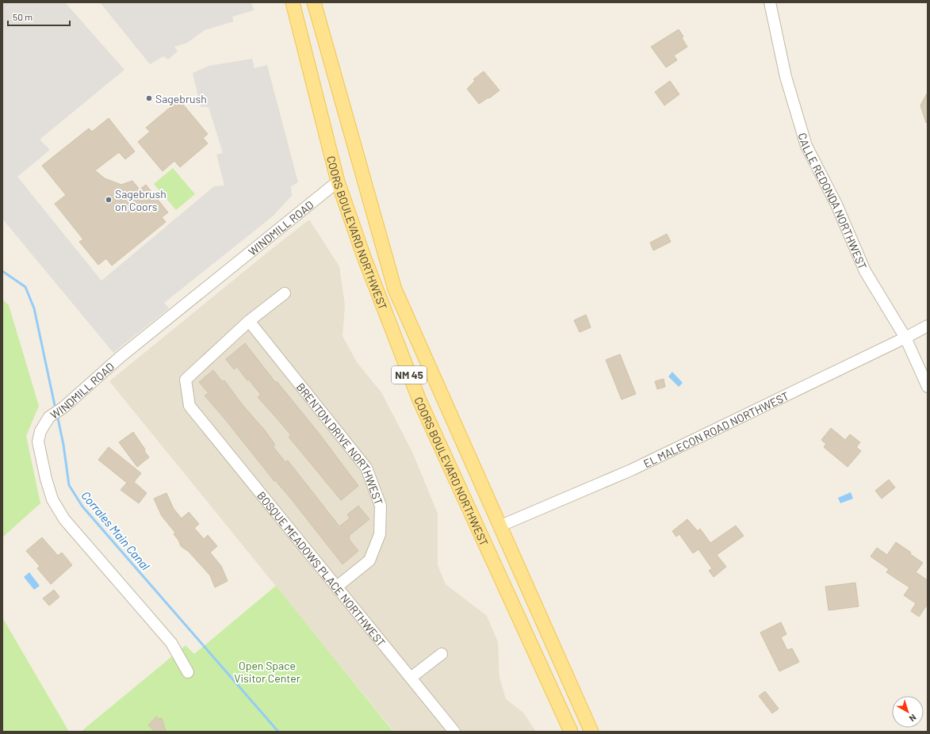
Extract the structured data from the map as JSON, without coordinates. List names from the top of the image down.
{
  "streets": {
    "main road": ["COORS BOULEVARD NORTHWEST", "NM 45"],
    "street": [
      "CALLE REDONDA NORTHWEST",
      "WINDMILL ROAD",
      "EL MALECON ROAD NORTHWEST",
      "BRENTON DRIVE NORTHWEST",
      "BOSQUE MEADOWS PLACE NORTHWEST"
    ]
  },
  "crossings": [
    ["CALLE REDONDA NORTHWEST", "EL MALECON ROAD NORTHWEST"],
    ["WINDMILL ROAD", "COORS BOULEVARD NORTHWEST"],
    ["COORS BOULEVARD NORTHWEST", "EL MALECON ROAD NORTHWEST"],
    ["BRENTON DRIVE NORTHWEST", "BOSQUE MEADOWS PLACE NORTHWEST"]
  ],
  "water": ["Corrales Main Canal"],
  "parks": ["Open Space Visitor Center"],
  "places": ["Sagebrush", "Sagebrush on Coors"],
  "scale_bar": "50 m",
  "north": "bottom right"
}
